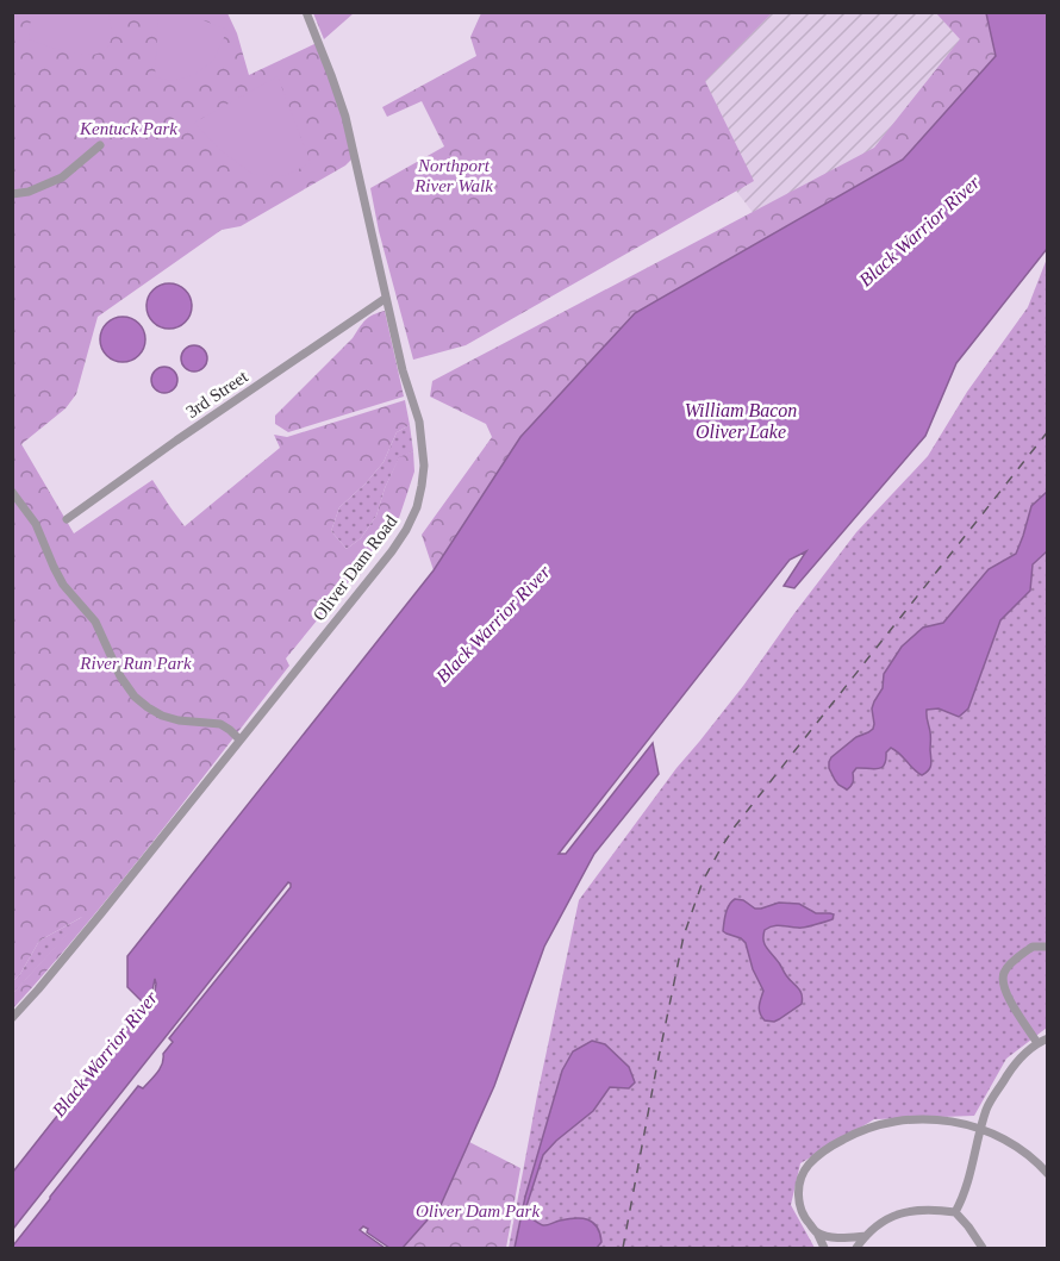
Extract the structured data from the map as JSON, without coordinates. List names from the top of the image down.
{
  "streets": {
    "street": ["3rd Street", "Oliver Dam Road"]
  },
  "crossings": [
    ["3rd Street", "Oliver Dam Road"]
  ],
  "water": ["Black Warrior River", "William Bacon Oliver Lake"],
  "parks": [
    "Kentuck Park",
    "Northport River Walk",
    "River Run Park",
    "Oliver Dam Park"
  ]
}
